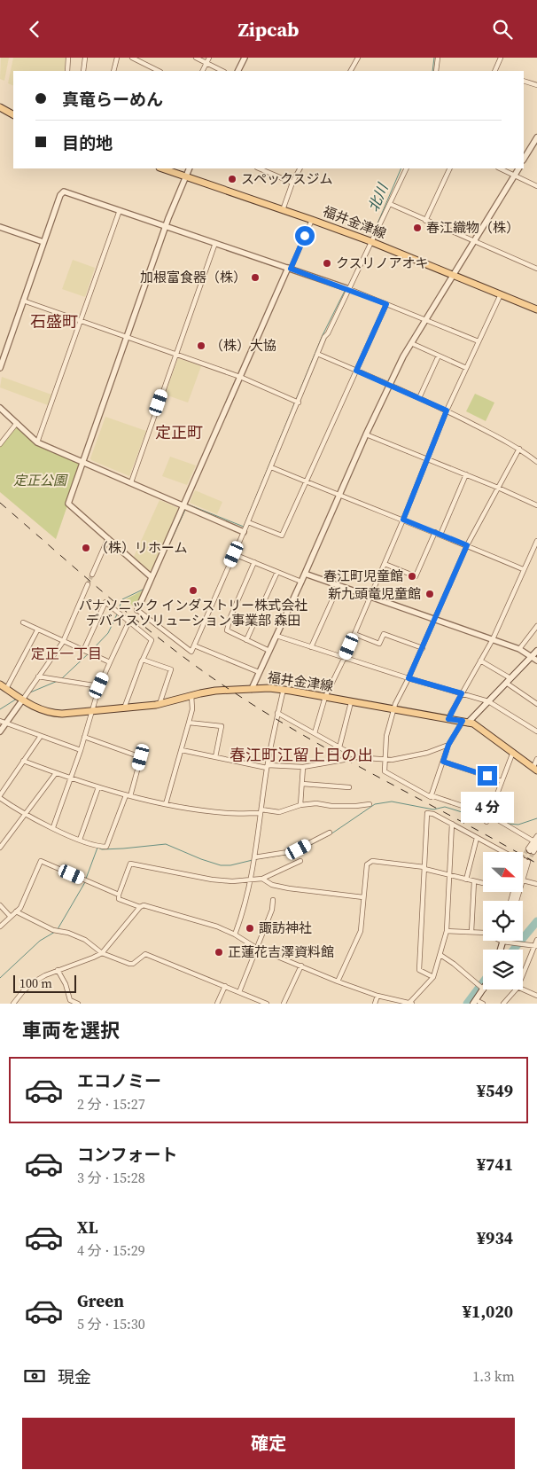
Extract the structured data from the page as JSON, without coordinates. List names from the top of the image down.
{
  "streets": {
    "main road": ["福井金津線"]
  },
  "districts": [
    "石盛町",
    "定正町",
    "定正一丁目",
    "春江町江留上日の出"
  ],
  "water": ["北川"],
  "parks": ["定正公園"],
  "places": [
    "スペックスジム",
    "春江織物（株）",
    "クスリノアオキ",
    "加根富食器（株）",
    "（株）大協",
    "（株）リホーム",
    "春江町児童館",
    "パナソニック インダストリー株式会社 デバイスソリューション事業部 森田",
    "新九頭竜児童館",
    "諏訪神社",
    "正蓮花吉澤資料館"
  ],
  "scale_bar": "100 m",
  "north": "right",
  "page": {
    "header": "Zipcab",
    "banner": ["真竜らーめん", "目的地"],
    "bubble": "4 分",
    "scale": "100 m",
    "heading": "車両を選択",
    "list": [
      {
        "name": "エコノミー",
        "note": "2 分 · 15:27",
        "value": "¥549"
      },
      {
        "name": "コンフォート",
        "note": "3 分 · 15:28",
        "value": "¥741"
      },
      {
        "name": "XL",
        "note": "4 分 · 15:29",
        "value": "¥934"
      },
      {
        "name": "Green",
        "note": "5 分 · 15:30",
        "value": "¥1,020"
      }
    ],
    "pay": ["現金", "1.3 km"],
    "buttons": "確定"
  }
}
